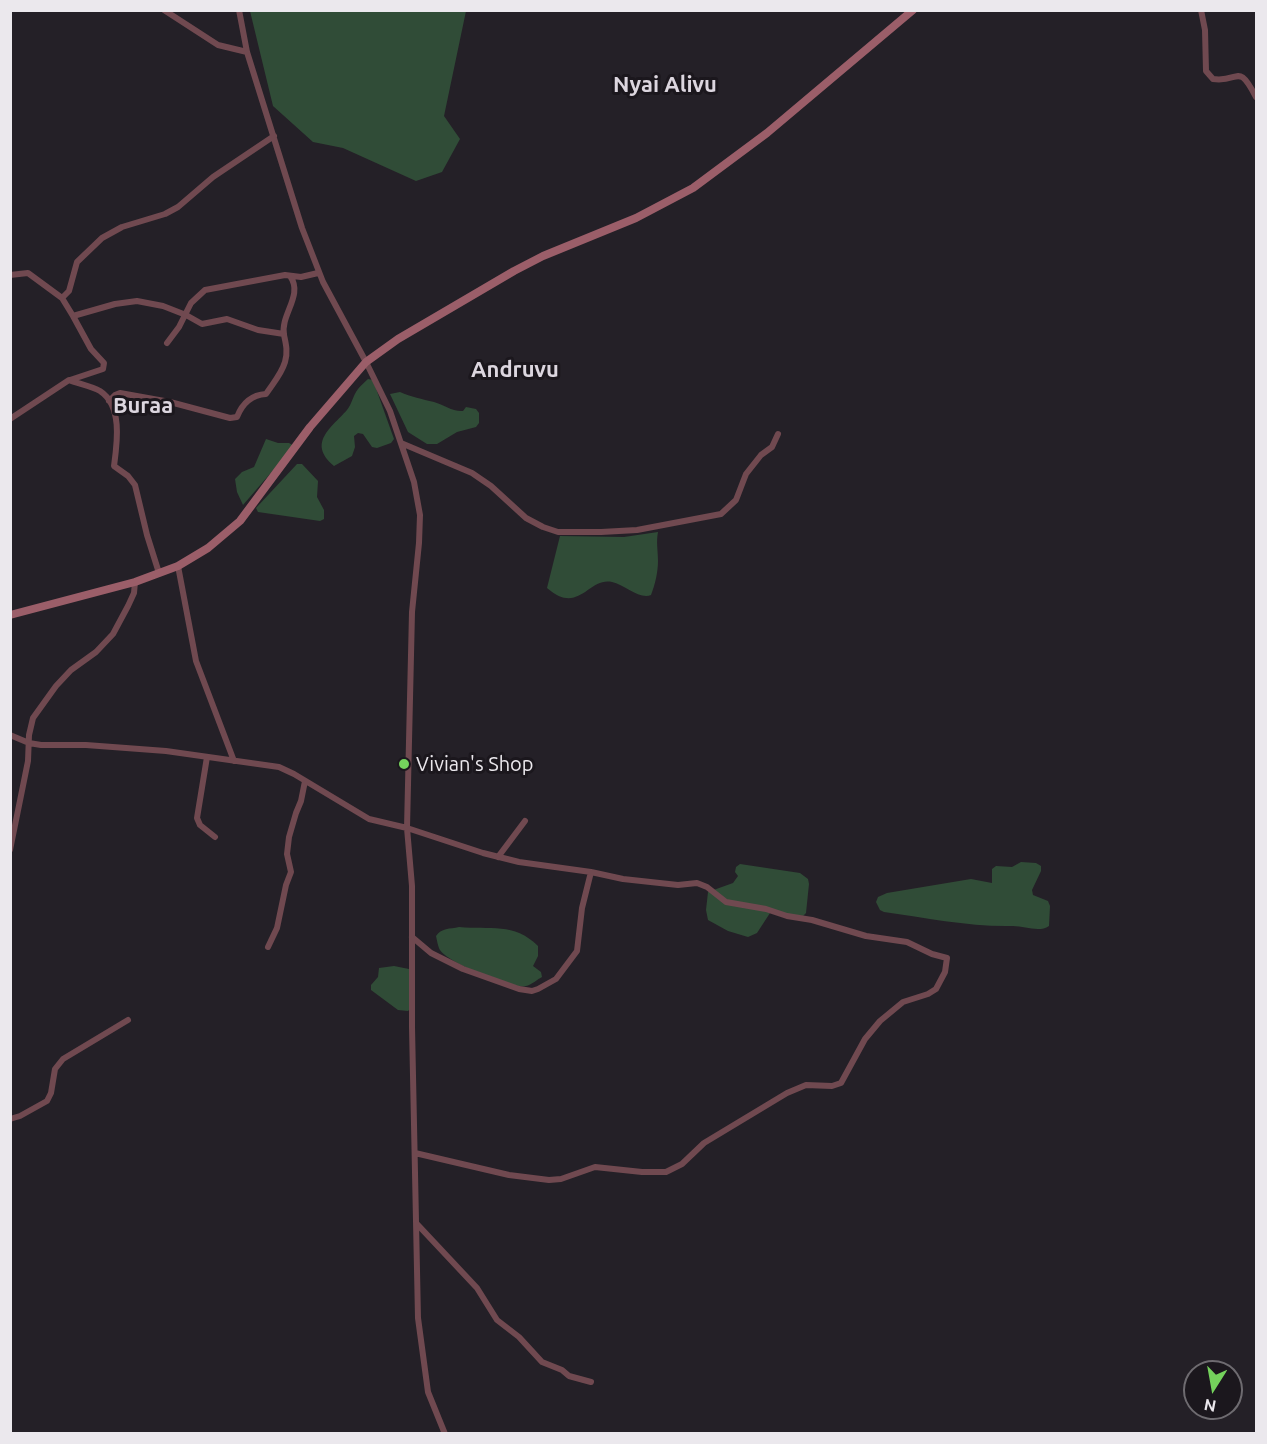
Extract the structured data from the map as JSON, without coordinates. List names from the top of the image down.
{
  "districts": ["Nyai Alivu", "Andruvu", "Buraa"],
  "places": ["Vivian's Shop"],
  "north": "bottom"
}
